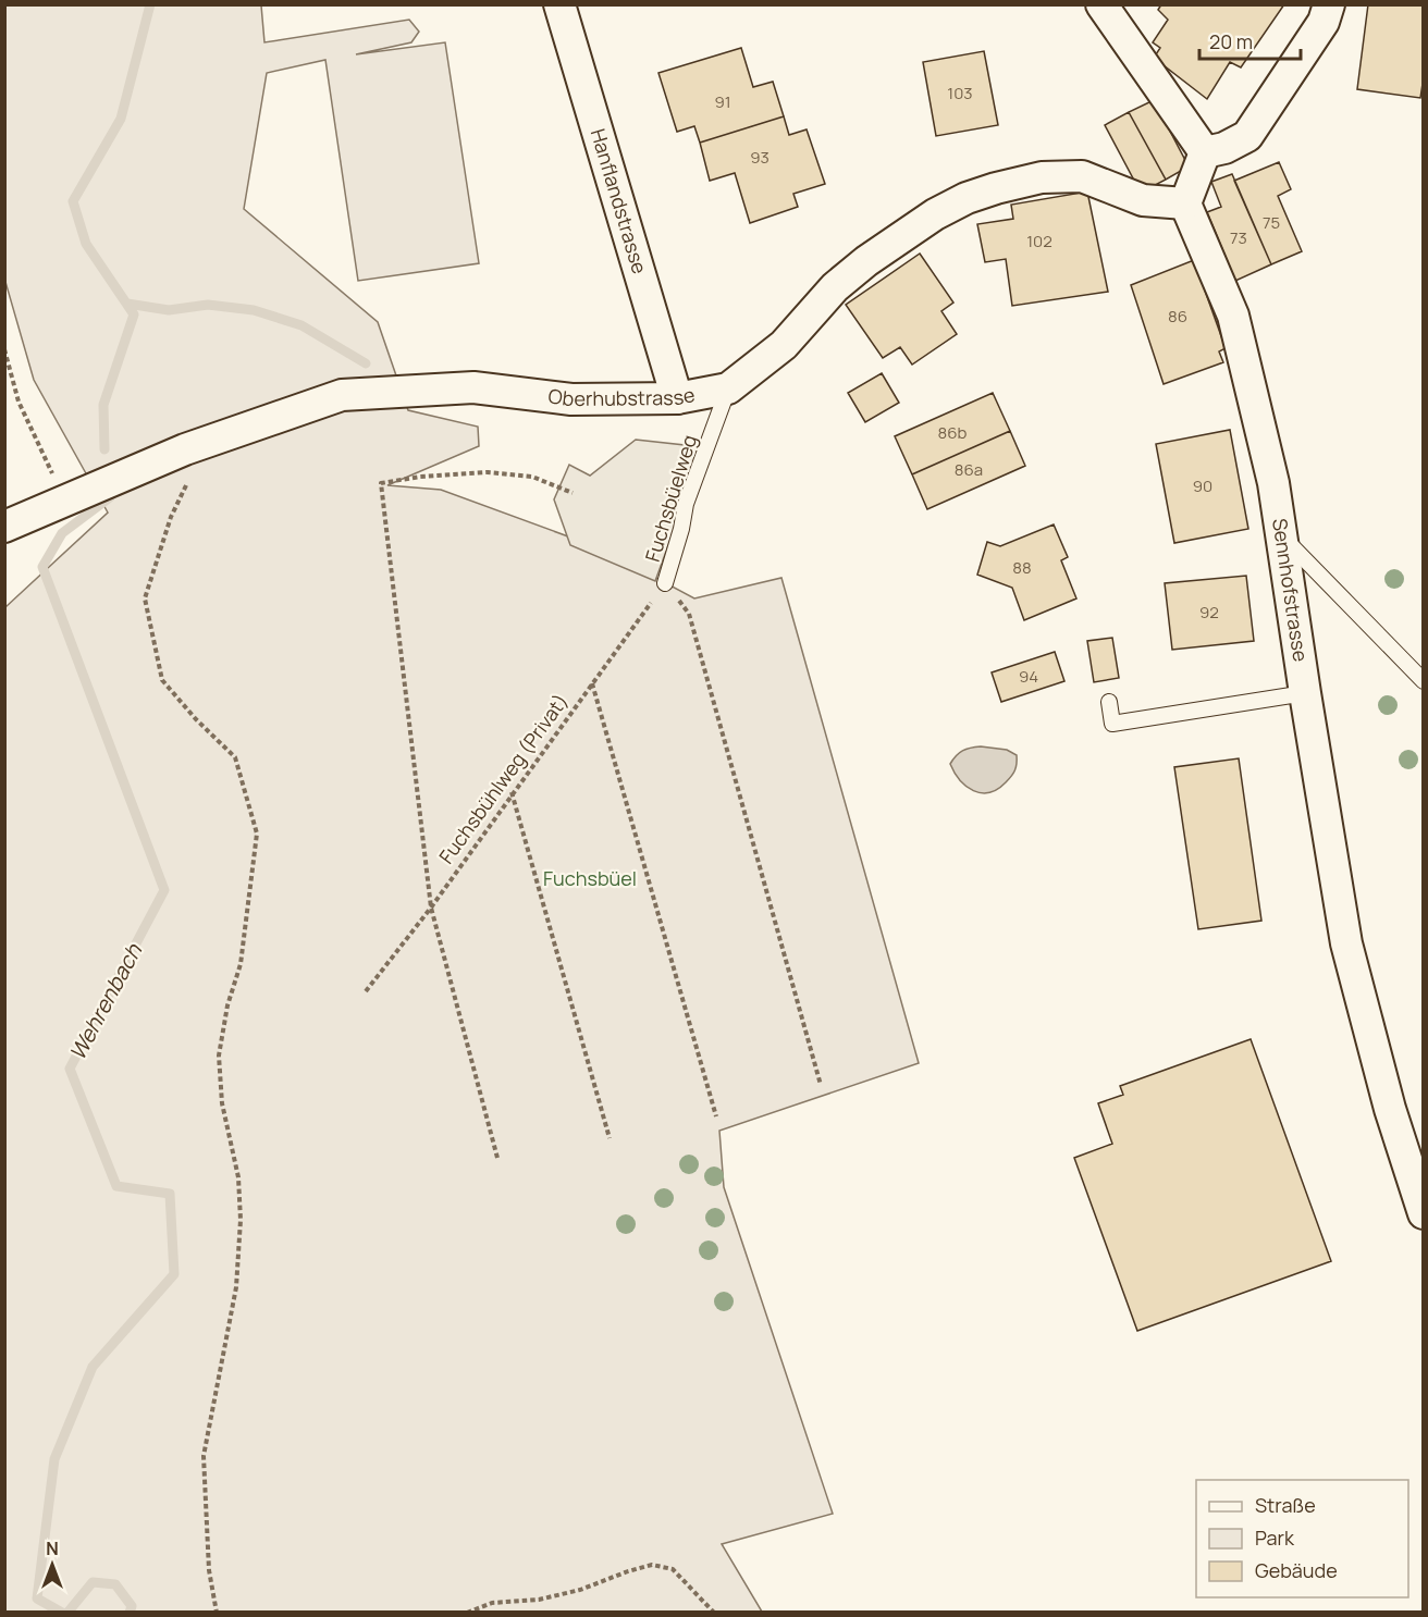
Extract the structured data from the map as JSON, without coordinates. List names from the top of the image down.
{
  "streets": {
    "street": ["Hanflandstrasse", "Oberhubstrasse", "Sennhofstrasse"],
    "lane": ["Fuchsbüelweg"],
    "path": ["Fuchsbühlweg (Privat)"]
  },
  "crossings": [
    ["Hanflandstrasse", "Oberhubstrasse"],
    ["Oberhubstrasse", "Fuchsbüelweg"],
    ["Oberhubstrasse", "Sennhofstrasse"],
    ["Fuchsbüelweg", "Fuchsbühlweg (Privat)"]
  ],
  "water": ["Wehrenbach"],
  "parks": ["Fuchsbüel"],
  "house_numbers": [
    "103",
    "91",
    "93",
    "75",
    "73",
    "102",
    "86",
    "86b",
    "86a",
    "90",
    "88",
    "92",
    "94"
  ],
  "legend": ["Straße", "Park", "Gebäude"],
  "scale_bar": "20 m",
  "north": "top"
}
